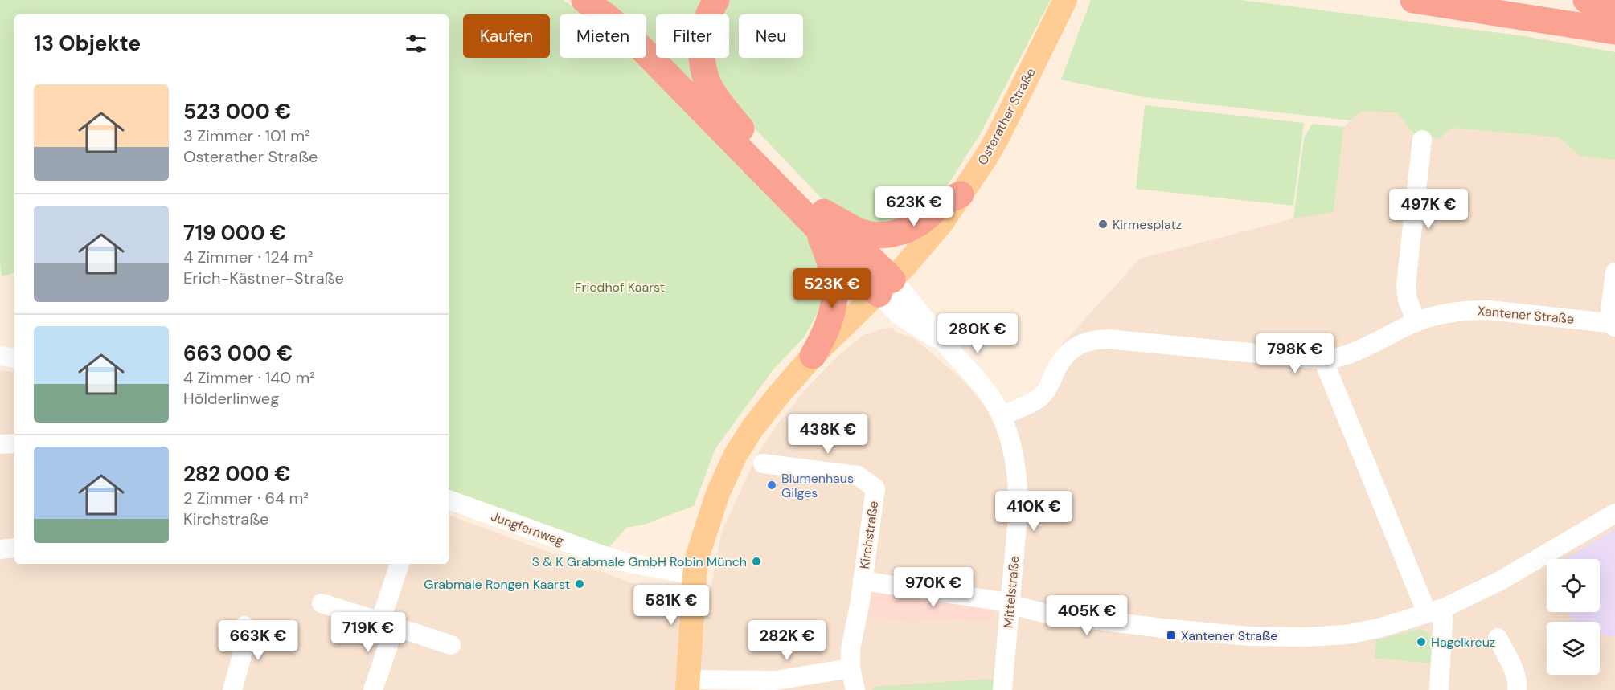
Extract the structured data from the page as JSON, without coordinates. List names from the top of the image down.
{
  "streets": {
    "main road": ["Osterather Straße"],
    "street": [
      "Xantener Straße",
      "Jungfernweg",
      "Kirchstraße",
      "Mittelstraße"
    ]
  },
  "crossings": [
    ["Osterather Straße", "Jungfernweg"],
    ["Osterather Straße", "Mittelstraße"],
    ["Xantener Straße", "Mittelstraße"]
  ],
  "parks": ["Friedhof Kaarst"],
  "places": {
    "other": [
      "Kirmesplatz",
      "Blumenhaus Gilges",
      "S & K Grabmale GmbH Robin Münch",
      "Grabmale Rongen Kaarst",
      "Hagelkreuz"
    ],
    "transit": ["Xantener Straße"]
  },
  "page": {
    "chip": [
      "Kaufen",
      "Mieten",
      "Filter",
      "Neu"
    ],
    "heading": "13 Objekte",
    "list": [
      {
        "name": "523 000 €",
        "note": "3 Zimmer · 101 m² · Osterather Straße"
      },
      {
        "name": "719 000 €",
        "note": "4 Zimmer · 124 m² · Erich-Kästner-Straße"
      },
      {
        "name": "663 000 €",
        "note": "4 Zimmer · 140 m² · Hölderlinweg"
      },
      {
        "name": "282 000 €",
        "note": "2 Zimmer · 64 m² · Kirchstraße"
      }
    ],
    "price": [
      "623K €",
      "497K €",
      "523K €",
      "280K €",
      "798K €",
      "438K €",
      "410K €",
      "970K €",
      "581K €",
      "405K €",
      "719K €",
      "663K €",
      "282K €"
    ]
  }
}
